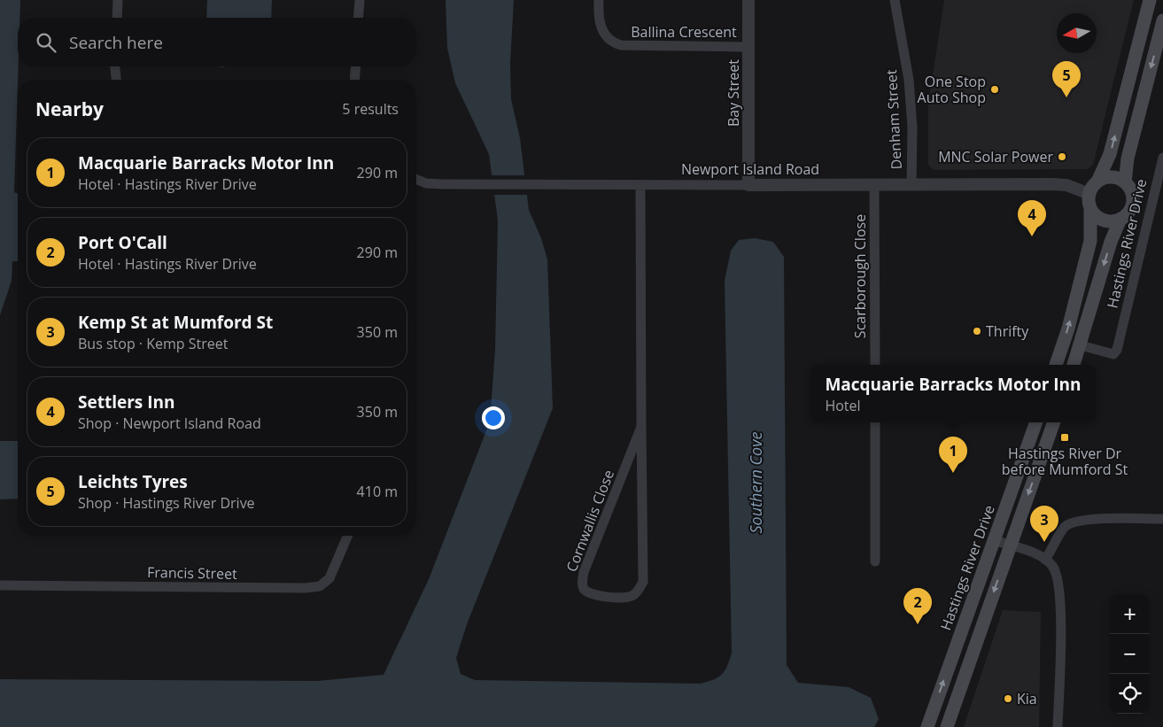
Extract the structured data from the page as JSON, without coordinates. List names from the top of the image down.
{
  "streets": {
    "main road": ["Hastings River Drive"],
    "street": [
      "Ballina Crescent",
      "Bay Street",
      "Denham Street",
      "Newport Island Road",
      "Scarborough Close",
      "Cornwallis Close",
      "Francis Street"
    ]
  },
  "crossings": [
    ["Ballina Crescent", "Bay Street"],
    ["Bay Street", "Newport Island Road"],
    ["Denham Street", "Newport Island Road"],
    ["Newport Island Road", "Hastings River Drive"],
    ["Newport Island Road", "Scarborough Close"],
    ["Newport Island Road", "Cornwallis Close"]
  ],
  "water": ["Southern Cove"],
  "places": {
    "other": [
      "One Stop Auto Shop",
      "MNC Solar Power",
      "Thrifty",
      "Kia"
    ],
    "transit": ["Hastings River Dr before Mumford St"]
  },
  "north": "left",
  "page": {
    "search": "Search here",
    "pins": [
      "5",
      "4",
      "1",
      "3",
      "2"
    ],
    "heading": ["Nearby", "5 results"],
    "list": [
      {
        "mark": "1",
        "name": "Macquarie Barracks Motor Inn",
        "note": "Hotel · Hastings River Drive",
        "value": "290 m"
      },
      {
        "mark": "2",
        "name": "Port O'Call",
        "note": "Hotel · Hastings River Drive",
        "value": "290 m"
      },
      {
        "mark": "3",
        "name": "Kemp St at Mumford St",
        "note": "Bus stop · Kemp Street",
        "value": "350 m"
      },
      {
        "mark": "4",
        "name": "Settlers Inn",
        "note": "Shop · Newport Island Road",
        "value": "350 m"
      },
      {
        "mark": "5",
        "name": "Leichts Tyres",
        "note": "Shop · Hastings River Drive",
        "value": "410 m"
      }
    ],
    "popup": ["Macquarie Barracks Motor Inn", "Hotel"],
    "map_buttons": ["+", "−"]
  }
}
